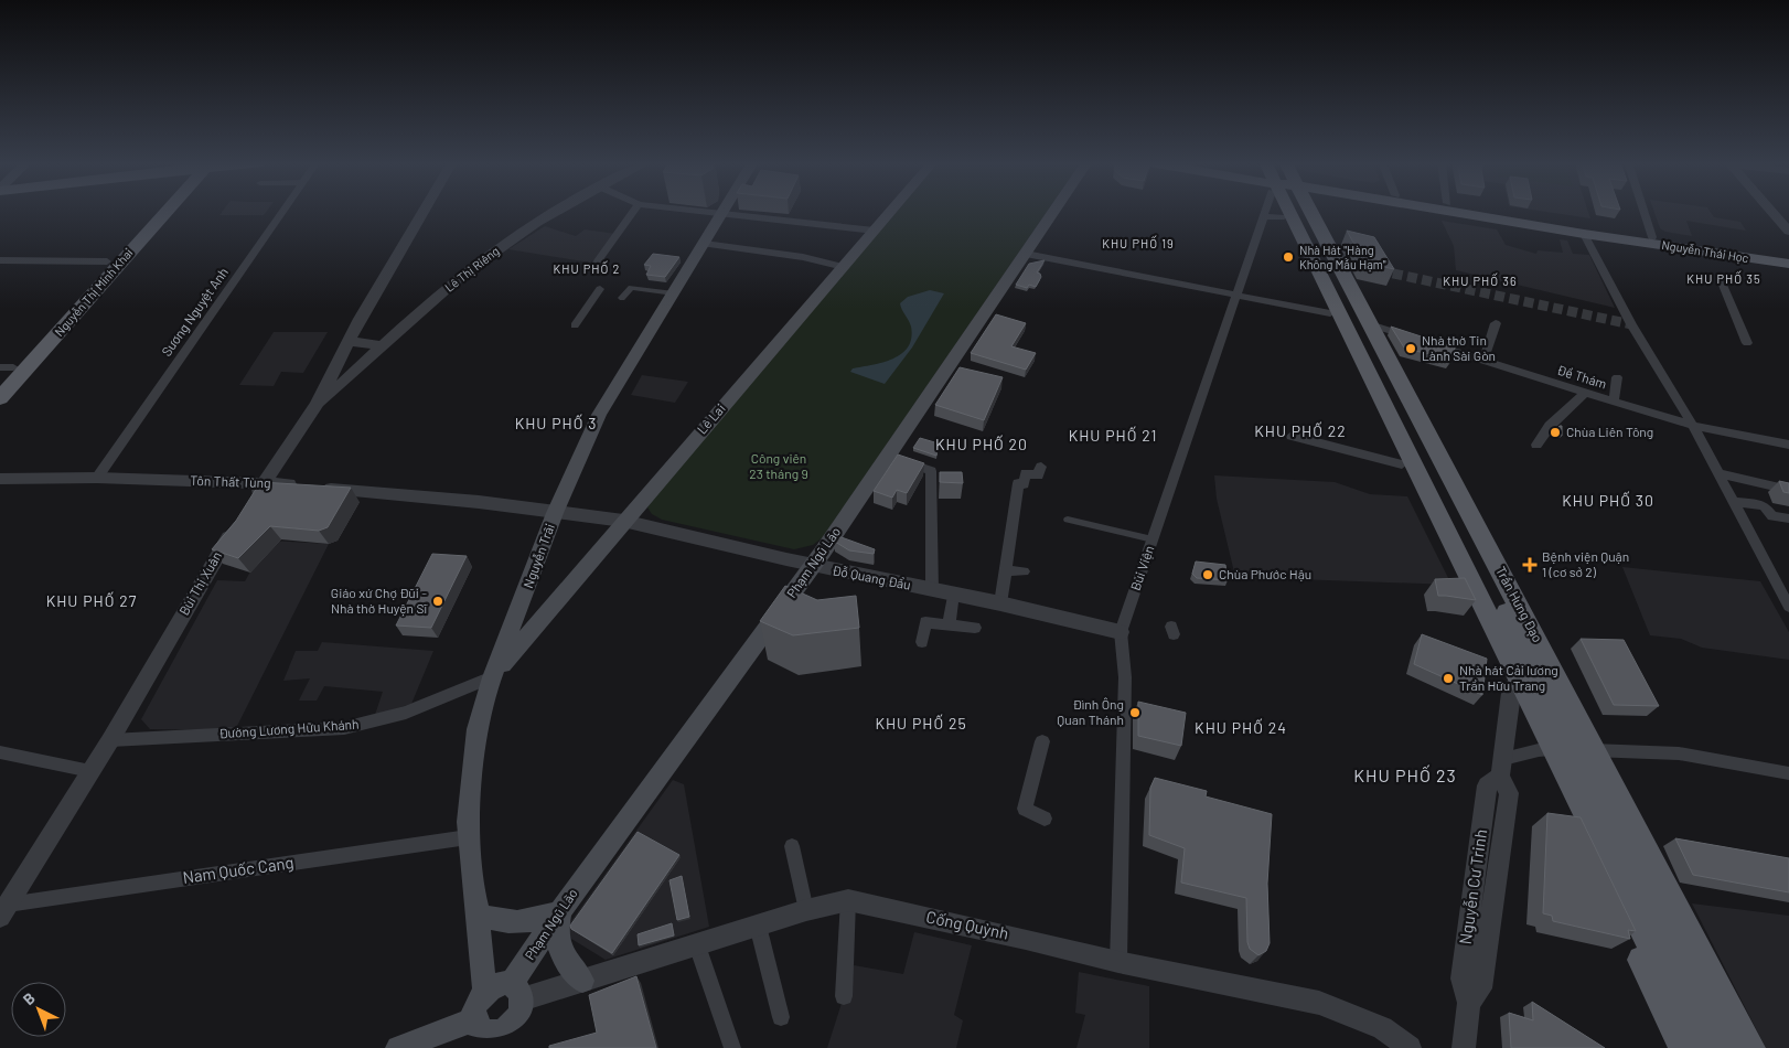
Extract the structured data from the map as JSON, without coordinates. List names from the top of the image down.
{
  "streets": {
    "main road": [
      "Nguyễn Thái Học",
      "Nguyễn Thị Minh Khai",
      "Lê Lai",
      "Nguyễn Trãi",
      "Phạm Ngũ Lão",
      "Trần Hưng Đạo"
    ],
    "street": [
      "Lê Thị Riêng",
      "Sương Nguyệt Anh",
      "Ðề Thám",
      "Tôn Thất Tùng",
      "Bùi Viện",
      "Ðỗ Quang Ðẩu",
      "Bùi Thị Xuân",
      "Đường Lương Hữu Khánh",
      "Nam Quốc Cang",
      "Nguyễn Cư Trinh",
      "Cống Quỳnh"
    ]
  },
  "crossings": [
    ["Sương Nguyệt Anh", "Tôn Thất Tùng"],
    ["Ðề Thám", "Trần Hưng Đạo"],
    ["Lê Lai", "Tôn Thất Tùng"],
    ["Lê Lai", "Nguyễn Trãi"],
    ["Lê Lai", "Ðỗ Quang Ðẩu"],
    ["Lê Lai", "Đường Lương Hữu Khánh"],
    ["Tôn Thất Tùng", "Nguyễn Trãi"],
    ["Tôn Thất Tùng", "Ðỗ Quang Ðẩu"],
    ["Nguyễn Trãi", "Phạm Ngũ Lão"],
    ["Nguyễn Trãi", "Đường Lương Hữu Khánh"],
    ["Nguyễn Trãi", "Nam Quốc Cang"],
    ["Nguyễn Trãi", "Cống Quỳnh"],
    ["Phạm Ngũ Lão", "Ðỗ Quang Ðẩu"],
    ["Phạm Ngũ Lão", "Cống Quỳnh"],
    ["Bùi Viện", "Ðỗ Quang Ðẩu"],
    ["Bùi Viện", "Cống Quỳnh"],
    ["Bùi Thị Xuân", "Đường Lương Hữu Khánh"],
    ["Bùi Thị Xuân", "Nam Quốc Cang"],
    ["Trần Hưng Đạo", "Nguyễn Cư Trinh"]
  ],
  "districts": [
    "KHU PHỐ 19",
    "KHU PHỐ 2",
    "KHU PHỐ 35",
    "KHU PHỐ 36",
    "KHU PHỐ 3",
    "KHU PHỐ 22",
    "KHU PHỐ 21",
    "KHU PHỐ 20",
    "KHU PHỐ 30",
    "KHU PHỐ 27",
    "KHU PHỐ 25",
    "KHU PHỐ 24",
    "KHU PHỐ 23"
  ],
  "parks": ["Công viên 23 tháng 9"],
  "places": {
    "other": [
      "Nhà Hát \"Hàng Không Mẫu Hạm\"",
      "Nhà thờ Tin Lành Sài Gòn",
      "Chùa Liên Tông",
      "Chùa Phước Hậu",
      "Giáo xứ Chợ Đũi - Nhà thờ Huyện Sĩ",
      "Nhà hát Cải lương Trần Hữu Trang",
      "Đình Ông Quan Thánh"
    ],
    "health": ["Bệnh viện Quận 1 (cơ sở 2)"]
  },
  "north": "top left"
}
